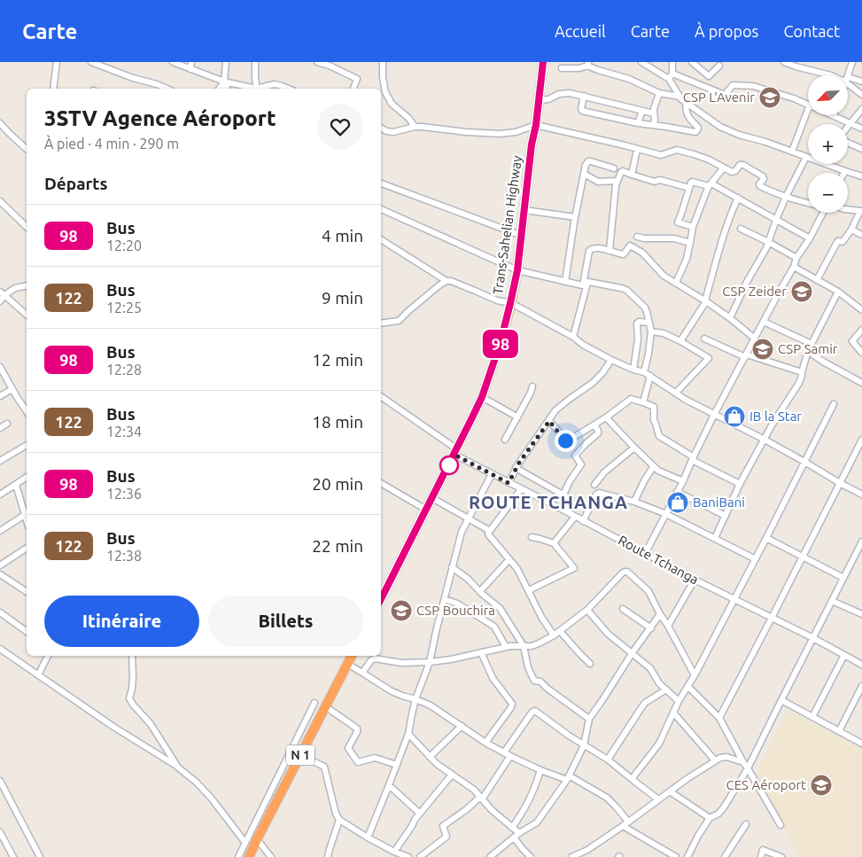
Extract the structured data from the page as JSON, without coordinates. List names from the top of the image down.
{
  "streets": {
    "highway": ["Trans-Sahelian Highway", "N 1"],
    "street": ["Route Tchanga"]
  },
  "crossings": [
    ["Trans-Sahelian Highway", "Route Tchanga"]
  ],
  "districts": ["ROUTE TCHANGA"],
  "places": {
    "school or university": [
      "CSP L'Avenir",
      "CSP Zeider",
      "CSP Samir",
      "CSP Bouchira",
      "CES Aéroport"
    ],
    "shop": ["IB la Star", "BaniBani"]
  },
  "lines": ["bus line 98"],
  "north": "bottom left",
  "page": {
    "header": "Carte",
    "nav": [
      "Accueil",
      "Carte",
      "À propos",
      "Contact"
    ],
    "on_map": "98",
    "map_buttons": ["+", "−"],
    "heading": [
      ["3STV Agence Aéroport", "À pied · 4 min · 290 m"],
      "Départs"
    ],
    "list": [
      {
        "mark": "98",
        "name": "Bus",
        "note": "12:20",
        "value": "4 min"
      },
      {
        "mark": "122",
        "name": "Bus",
        "note": "12:25",
        "value": "9 min"
      },
      {
        "mark": "98",
        "name": "Bus",
        "note": "12:28",
        "value": "12 min"
      },
      {
        "mark": "122",
        "name": "Bus",
        "note": "12:34",
        "value": "18 min"
      },
      {
        "mark": "98",
        "name": "Bus",
        "note": "12:36",
        "value": "20 min"
      },
      {
        "mark": "122",
        "name": "Bus",
        "note": "12:38",
        "value": "22 min"
      }
    ],
    "buttons": ["Itinéraire", "Billets"]
  }
}
